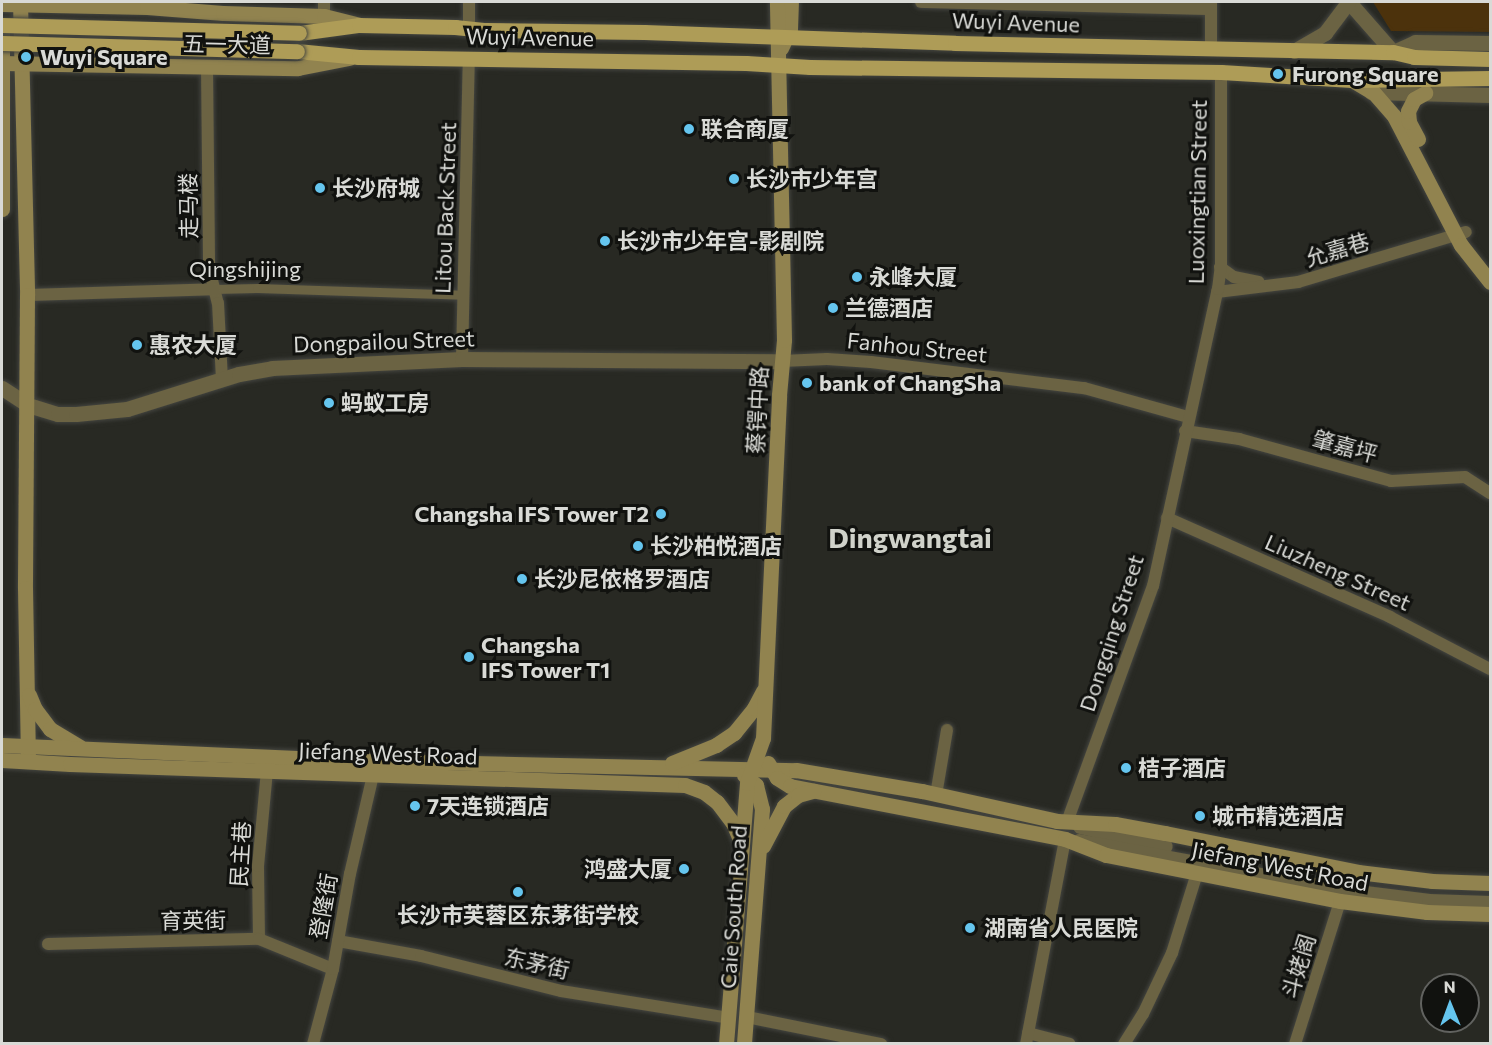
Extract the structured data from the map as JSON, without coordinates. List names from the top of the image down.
{
  "streets": {
    "main road": [
      "Wuyi Avenue",
      "五一大道",
      "蔡锷中路",
      "Jiefang West Road",
      "Caie South Road"
    ],
    "street": [
      "Luoxingtian Street",
      "走马楼",
      "Litou Back Street",
      "允嘉巷",
      "Qingshijing",
      "Dongpailou Street",
      "Fanhou Street",
      "肇嘉坪",
      "Liuzheng Street",
      "Dongqing Street",
      "民主巷",
      "登隆街",
      "育英街",
      "东茅街",
      "斗姥阁"
    ]
  },
  "crossings": [
    ["Wuyi Avenue", "五一大道"],
    ["Wuyi Avenue", "Luoxingtian Street"],
    ["Wuyi Avenue", "Litou Back Street"],
    ["Wuyi Avenue", "蔡锷中路"],
    ["五一大道", "走马楼"],
    ["Luoxingtian Street", "允嘉巷"],
    ["Luoxingtian Street", "Fanhou Street"],
    ["Luoxingtian Street", "Dongqing Street"],
    ["走马楼", "Qingshijing"],
    ["走马楼", "Dongpailou Street"],
    ["Litou Back Street", "Qingshijing"],
    ["Litou Back Street", "Dongpailou Street"],
    ["Dongpailou Street", "Fanhou Street"],
    ["Dongpailou Street", "蔡锷中路"],
    ["Fanhou Street", "蔡锷中路"],
    ["Fanhou Street", "Dongqing Street"],
    ["蔡锷中路", "Jiefang West Road"],
    ["蔡锷中路", "Caie South Road"],
    ["肇嘉坪", "Dongqing Street"],
    ["Liuzheng Street", "Dongqing Street"],
    ["Dongqing Street", "Jiefang West Road"],
    ["Jiefang West Road", "民主巷"],
    ["Jiefang West Road", "登隆街"],
    ["Jiefang West Road", "Caie South Road"],
    ["Jiefang West Road", "斗姥阁"],
    ["民主巷", "育英街"],
    ["登隆街", "育英街"],
    ["登隆街", "东茅街"],
    ["Caie South Road", "东茅街"]
  ],
  "districts": ["Dingwangtai"],
  "places": [
    "Wuyi Square",
    "Furong Square",
    "联合商厦",
    "长沙市少年宫",
    "长沙府城",
    "长沙市少年宫-影剧院",
    "永峰大厦",
    "兰德酒店",
    "惠农大厦",
    "bank of ChangSha",
    "蚂蚁工房",
    "Changsha IFS Tower T2",
    "长沙柏悦酒店",
    "长沙尼依格罗酒店",
    "Changsha IFS Tower T1",
    "桔子酒店",
    "7天连锁酒店",
    "城市精选酒店",
    "鸿盛大厦",
    "长沙市芙蓉区东茅街学校",
    "湖南省人民医院"
  ],
  "north": "top"
}
